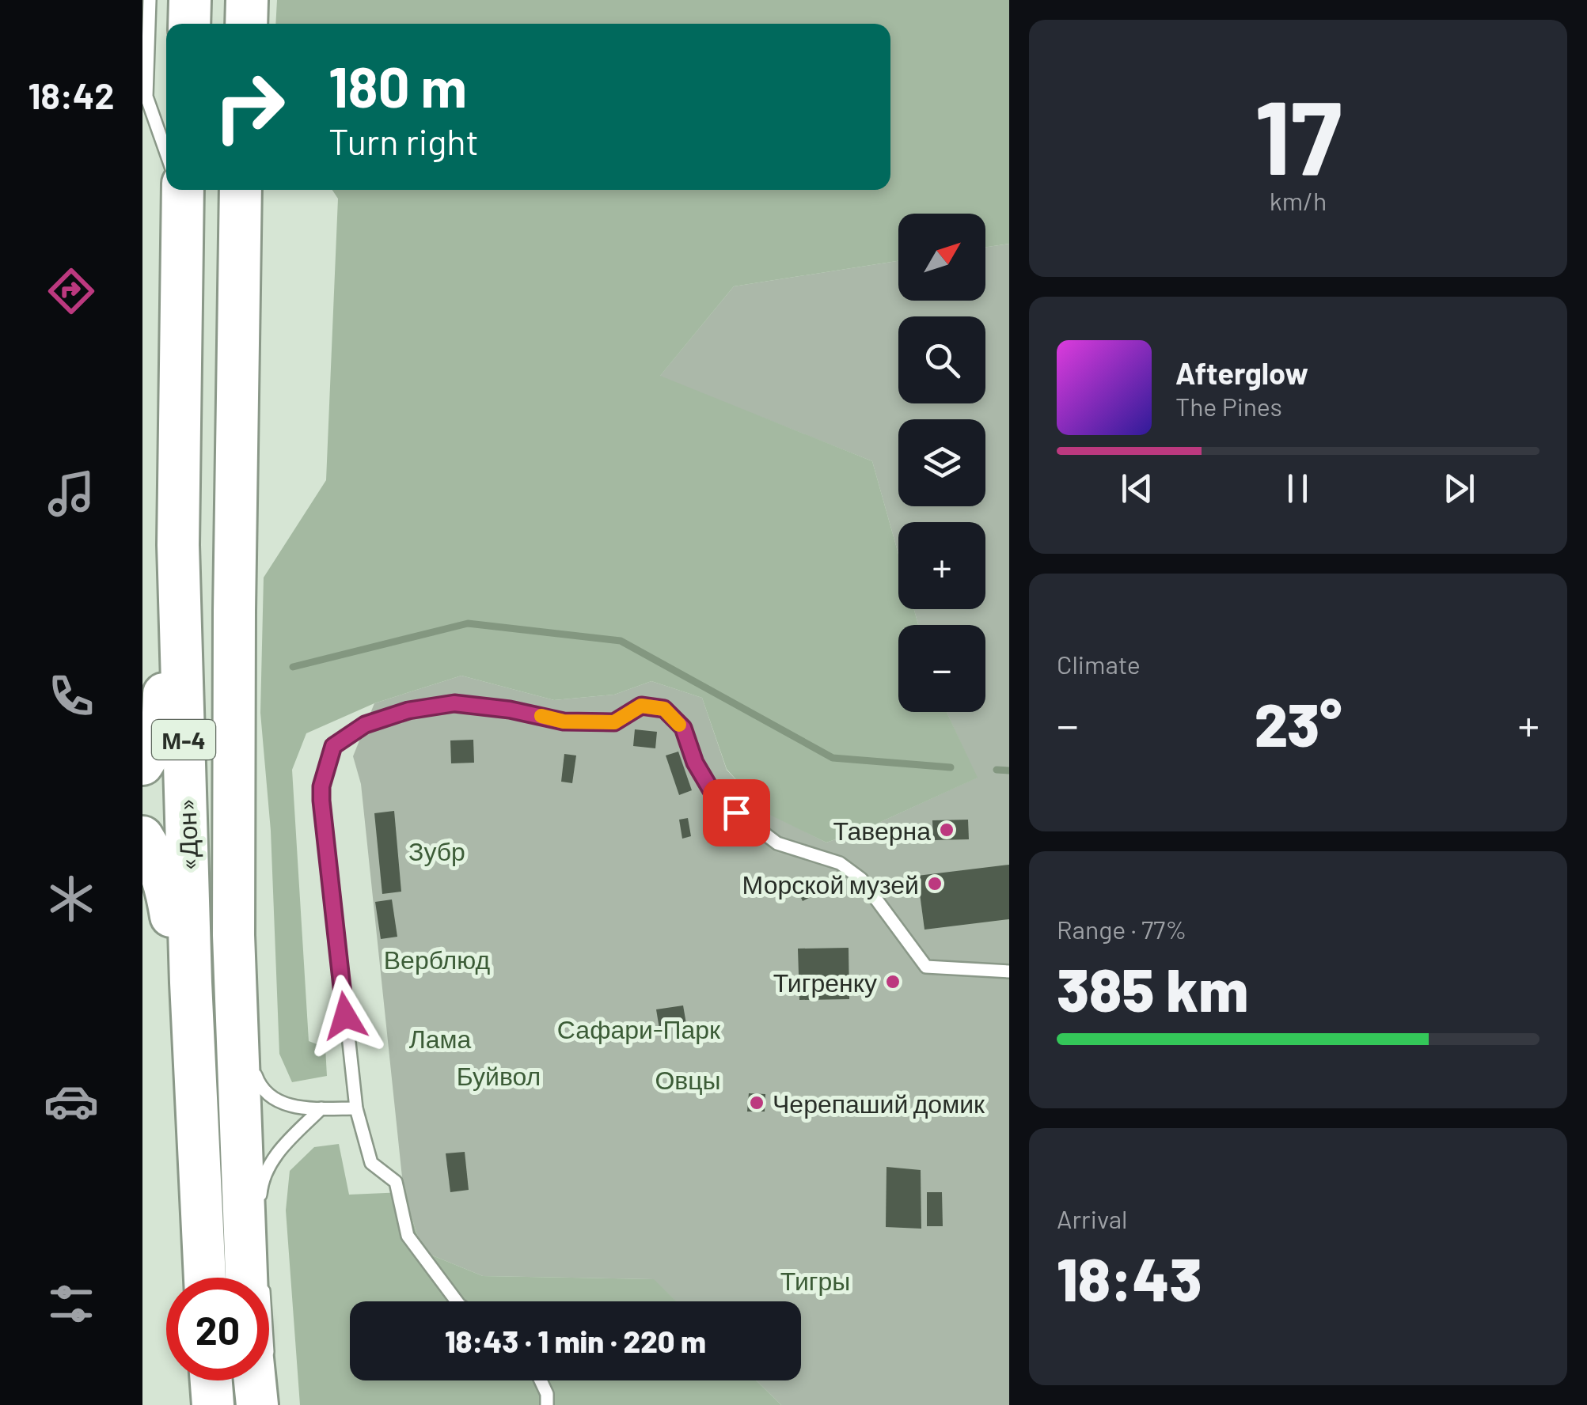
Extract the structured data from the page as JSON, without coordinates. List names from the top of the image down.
{
  "streets": {
    "highway": ["М-4", "«Дон»"]
  },
  "parks": [
    "Зубр",
    "Верблюд",
    "Сафари-Парк",
    "Лама",
    "Буйвол",
    "Овцы",
    "Тигры"
  ],
  "places": [
    "Таверна",
    "Морской музей",
    "Тигренку",
    "Черепаший домик"
  ],
  "north": "top right",
  "page": {
    "tabs": "18:42",
    "tile": [
      ["17", "km/h"],
      "Climate",
      ["Range · 77%", "385 km"],
      ["Arrival", "18:43"]
    ],
    "turn": ["180 m", "Turn right"],
    "map_buttons": ["+", "−"],
    "song": ["Afterglow", "The Pines"],
    "heat": ["−", "23°", "+"],
    "limit": "20",
    "trip": "18:43 · 1 min · 220 m"
  }
}
